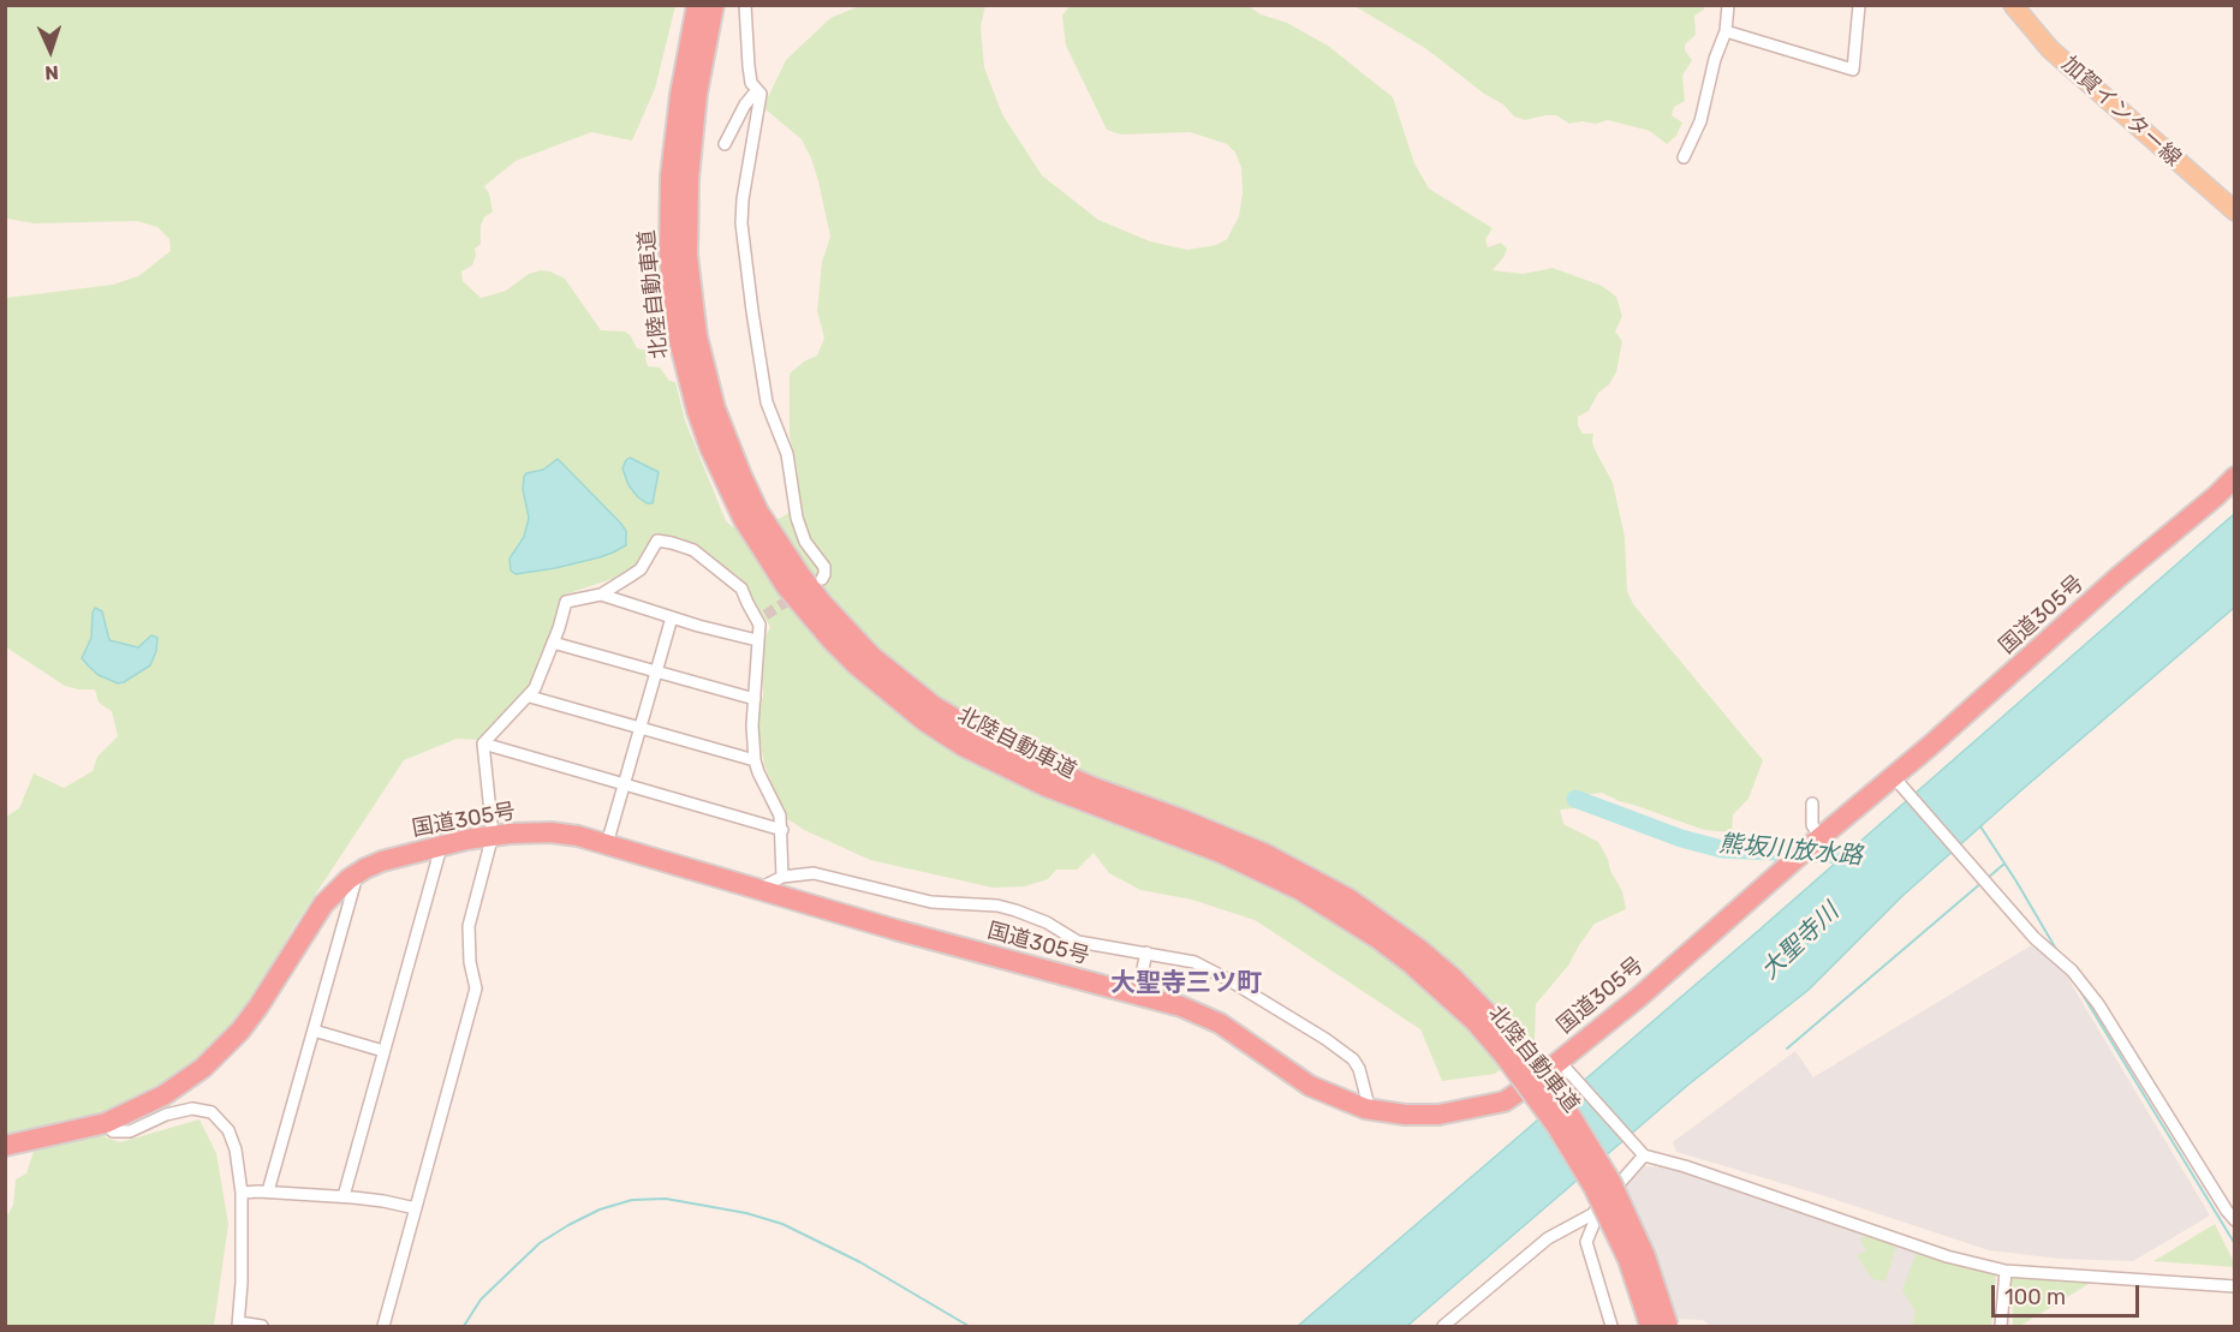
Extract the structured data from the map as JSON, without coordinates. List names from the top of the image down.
{
  "streets": {
    "highway": ["北陸自動車道", "国道305号"],
    "main road": ["加賀インター線"]
  },
  "districts": ["大聖寺三ツ町"],
  "water": ["熊坂川放水路", "大聖寺川"],
  "scale_bar": "100 m",
  "north": "bottom"
}
